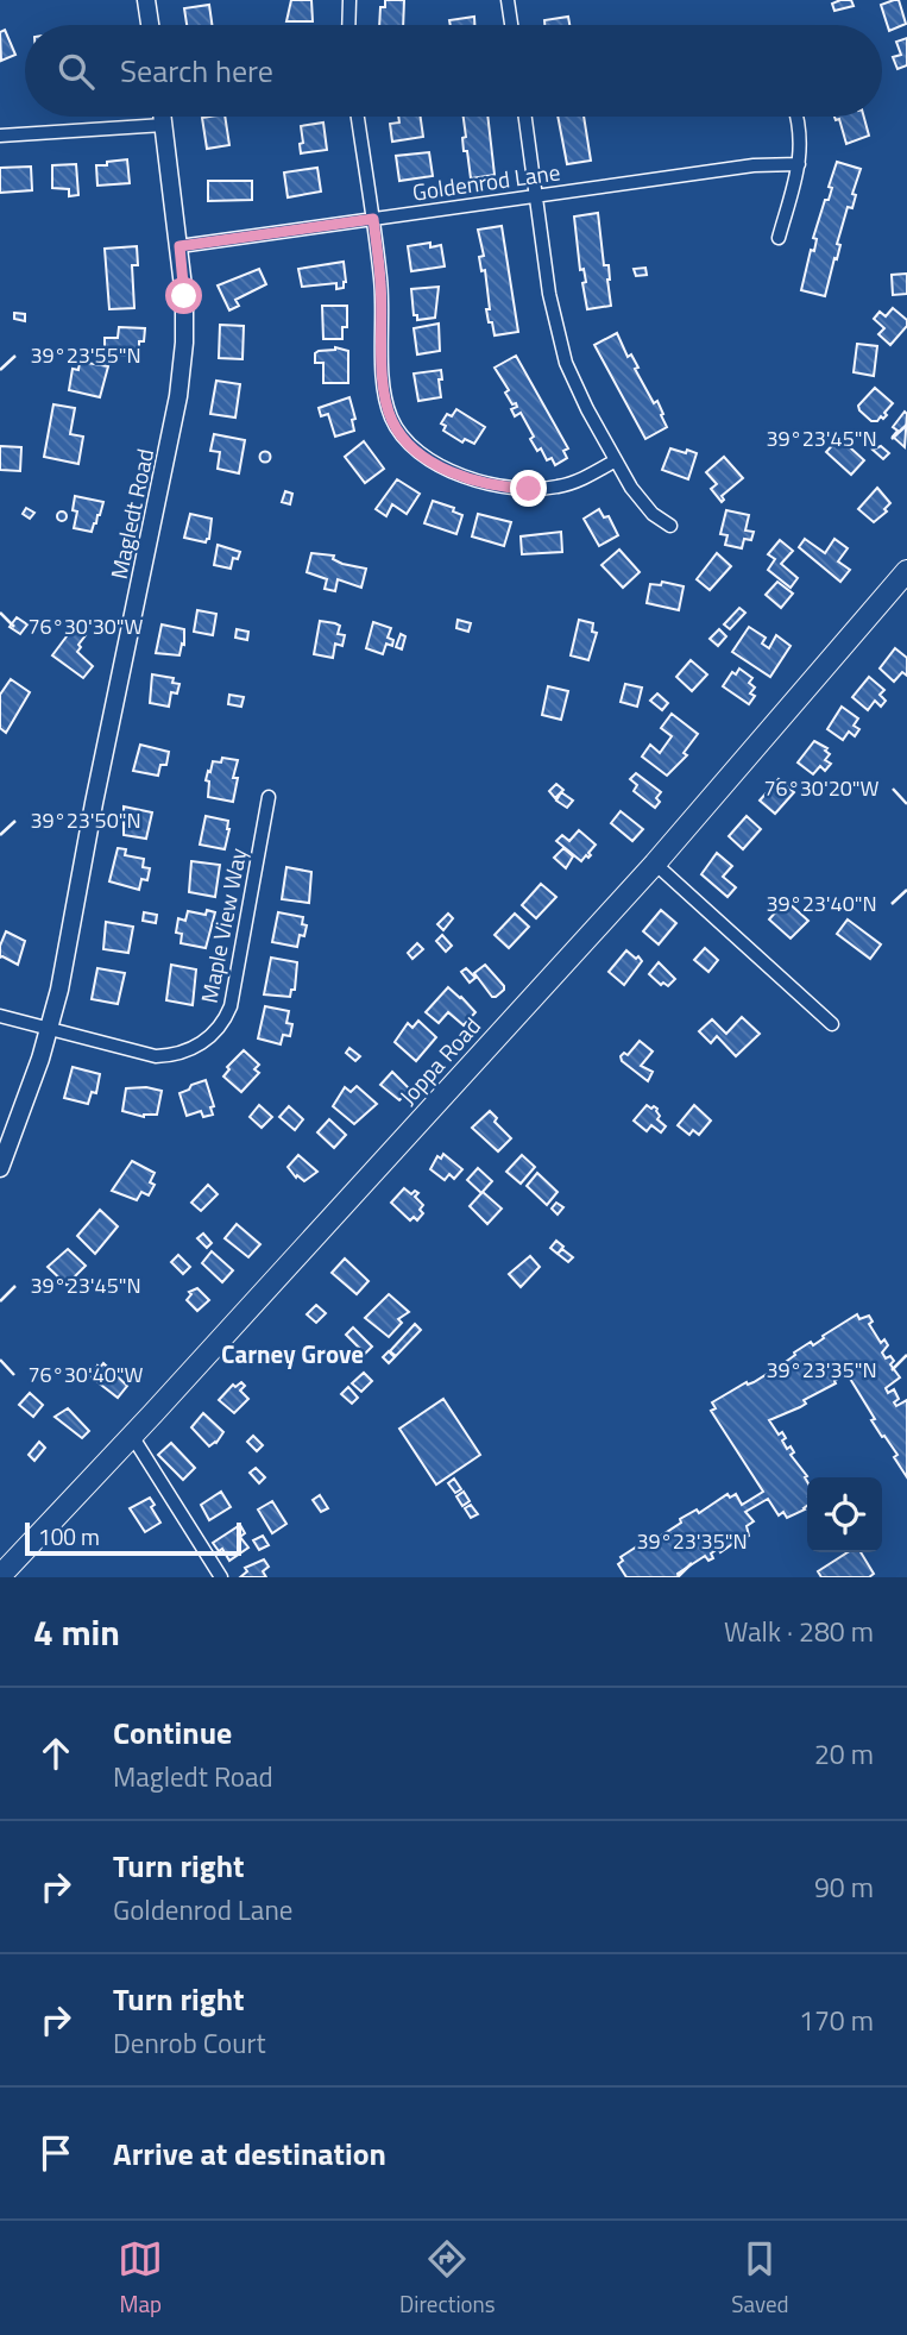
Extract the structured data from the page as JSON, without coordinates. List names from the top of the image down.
{
  "streets": {
    "main road": ["Joppa Road"],
    "street": ["Goldenrod Lane", "Magledt Road", "Maple View Way"]
  },
  "crossings": [
    ["Goldenrod Lane", "Magledt Road"],
    ["Magledt Road", "Maple View Way"]
  ],
  "districts": ["Carney Grove"],
  "scale_bar": "100 m",
  "page": {
    "search": "Search here",
    "scale": "100 m",
    "heading": ["4 min", "Walk · 280 m"],
    "list": [
      ["Continue", "Magledt Road", "20 m"],
      ["Turn right", "Goldenrod Lane", "90 m"],
      ["Turn right", "Denrob Court", "170 m"],
      "Arrive at destination"
    ],
    "nav": ["Map", "Directions", "Saved"]
  },
  "coordinates": [
    "39°23'55\"N",
    "39°23'45\"N",
    "76°30'30\"W",
    "76°30'20\"W",
    "39°23'50\"N",
    "39°23'40\"N",
    "39°23'35\"N",
    "76°30'40\"W"
  ]
}
